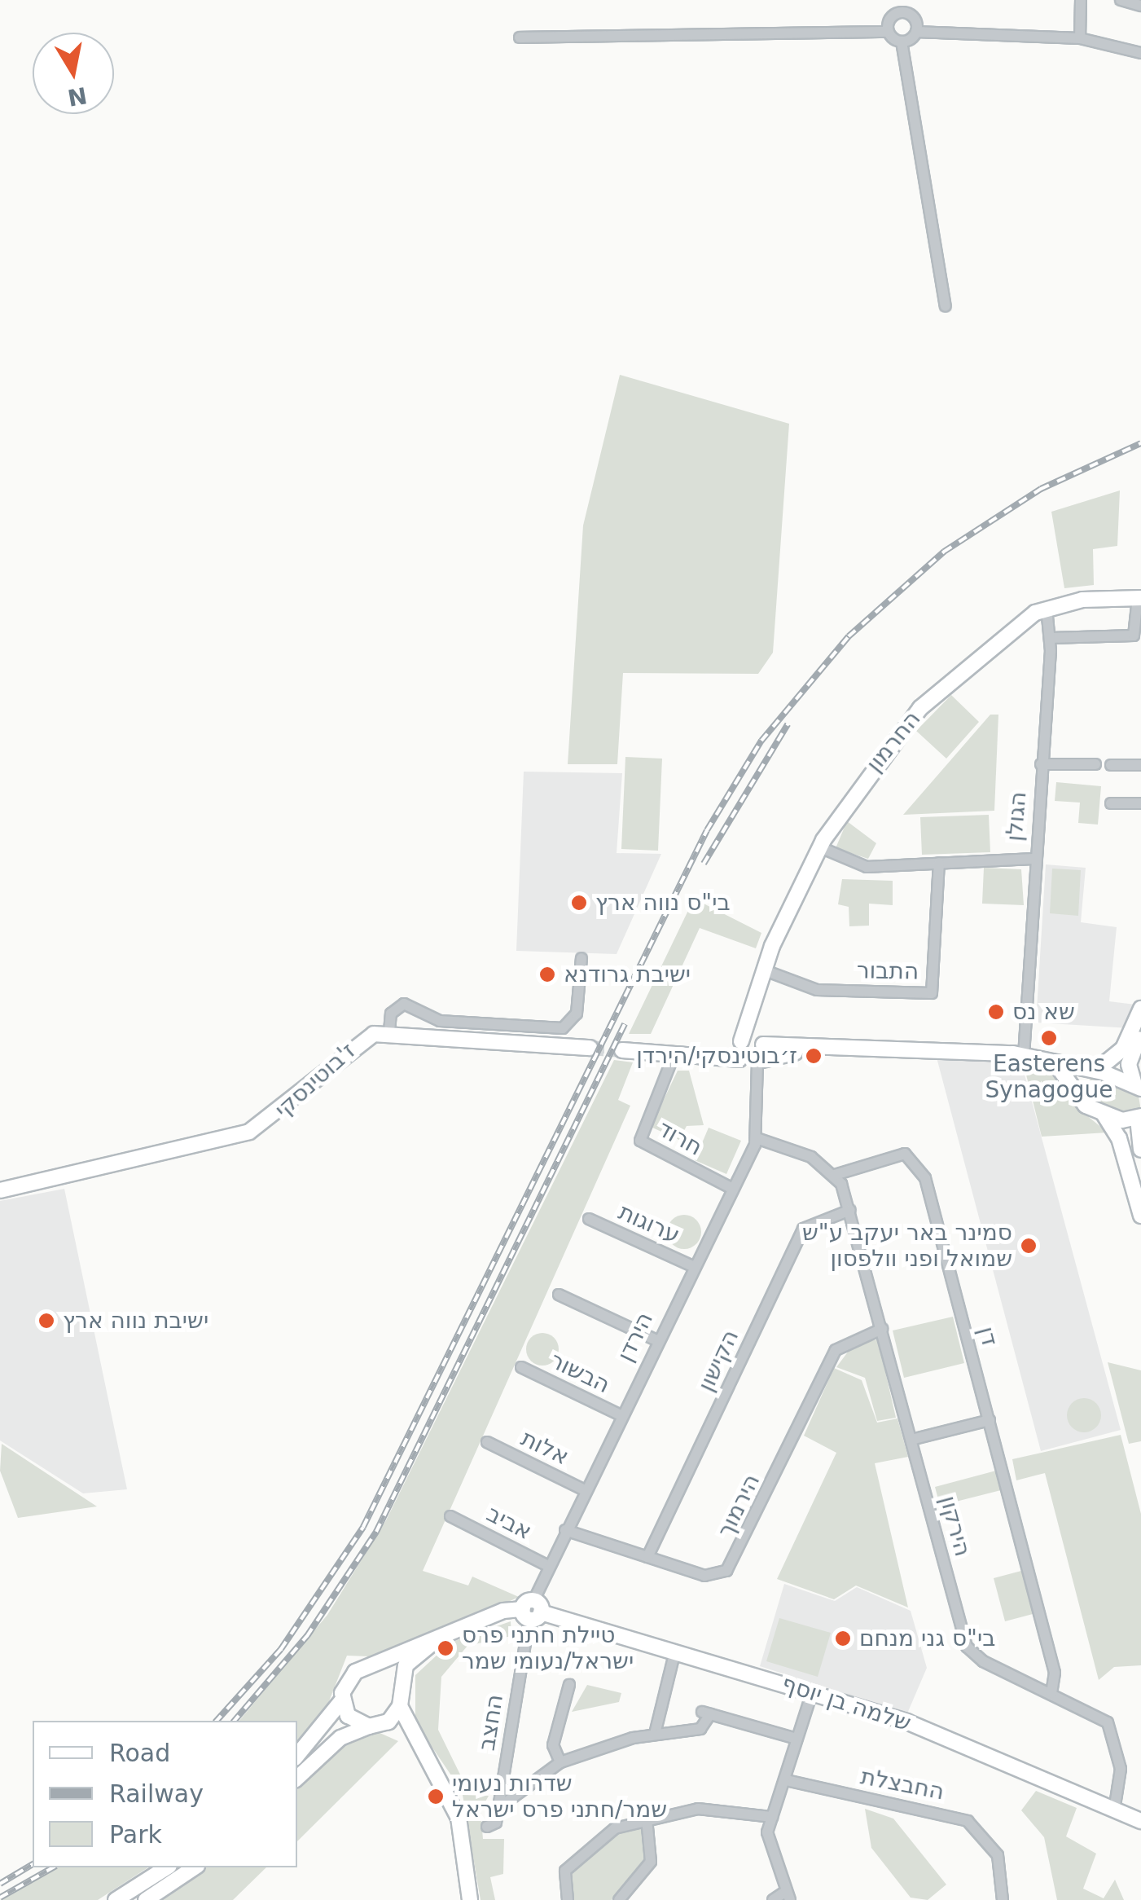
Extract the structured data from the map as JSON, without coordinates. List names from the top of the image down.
{
  "streets": {
    "street": [
      "החרמון",
      "הגולן",
      "התבור",
      "ז'בוטינסקי",
      "חרוד",
      "ערוגות",
      "דן",
      "הירדן",
      "הקישון",
      "הבשור",
      "אלות",
      "הירמוך",
      "אביב",
      "הירקון",
      "שלמה בן יוסף",
      "החצב",
      "החבצלת"
    ]
  },
  "crossings": [
    ["החרמון", "הגולן"],
    ["החרמון", "התבור"],
    ["הגולן", "התבור"],
    ["חרוד", "הירדן"],
    ["ערוגות", "הירדן"],
    ["דן", "הירקון"],
    ["הירדן", "הבשור"],
    ["הירדן", "אלות"],
    ["הירדן", "הירמוך"],
    ["הירדן", "אביב"],
    ["הירדן", "שלמה בן יוסף"],
    ["הירדן", "החצב"],
    ["הקישון", "הירמוך"],
    ["הקישון", "הירקון"],
    ["הירמוך", "הירקון"],
    ["הירקון", "שלמה בן יוסף"],
    ["שלמה בן יוסף", "החצב"]
  ],
  "places": [
    "בי\"ס נווה ארץ",
    "ישיבת גרודנא",
    "שא נס",
    "Easterens Synagogue",
    "ז׳בוטינסקי/הירדן",
    "סמינר באר יעקב ע\"ש שמואל ופני וולפסון",
    "ישיבת נווה ארץ",
    "בי\"ס גני מנחם",
    "טיילת חתני פרס ישראל/נעומי שמר",
    "שדרות נעומי שמר/חתני פרס ישראל"
  ],
  "legend": ["Road", "Railway", "Park"],
  "north": "bottom"
}
